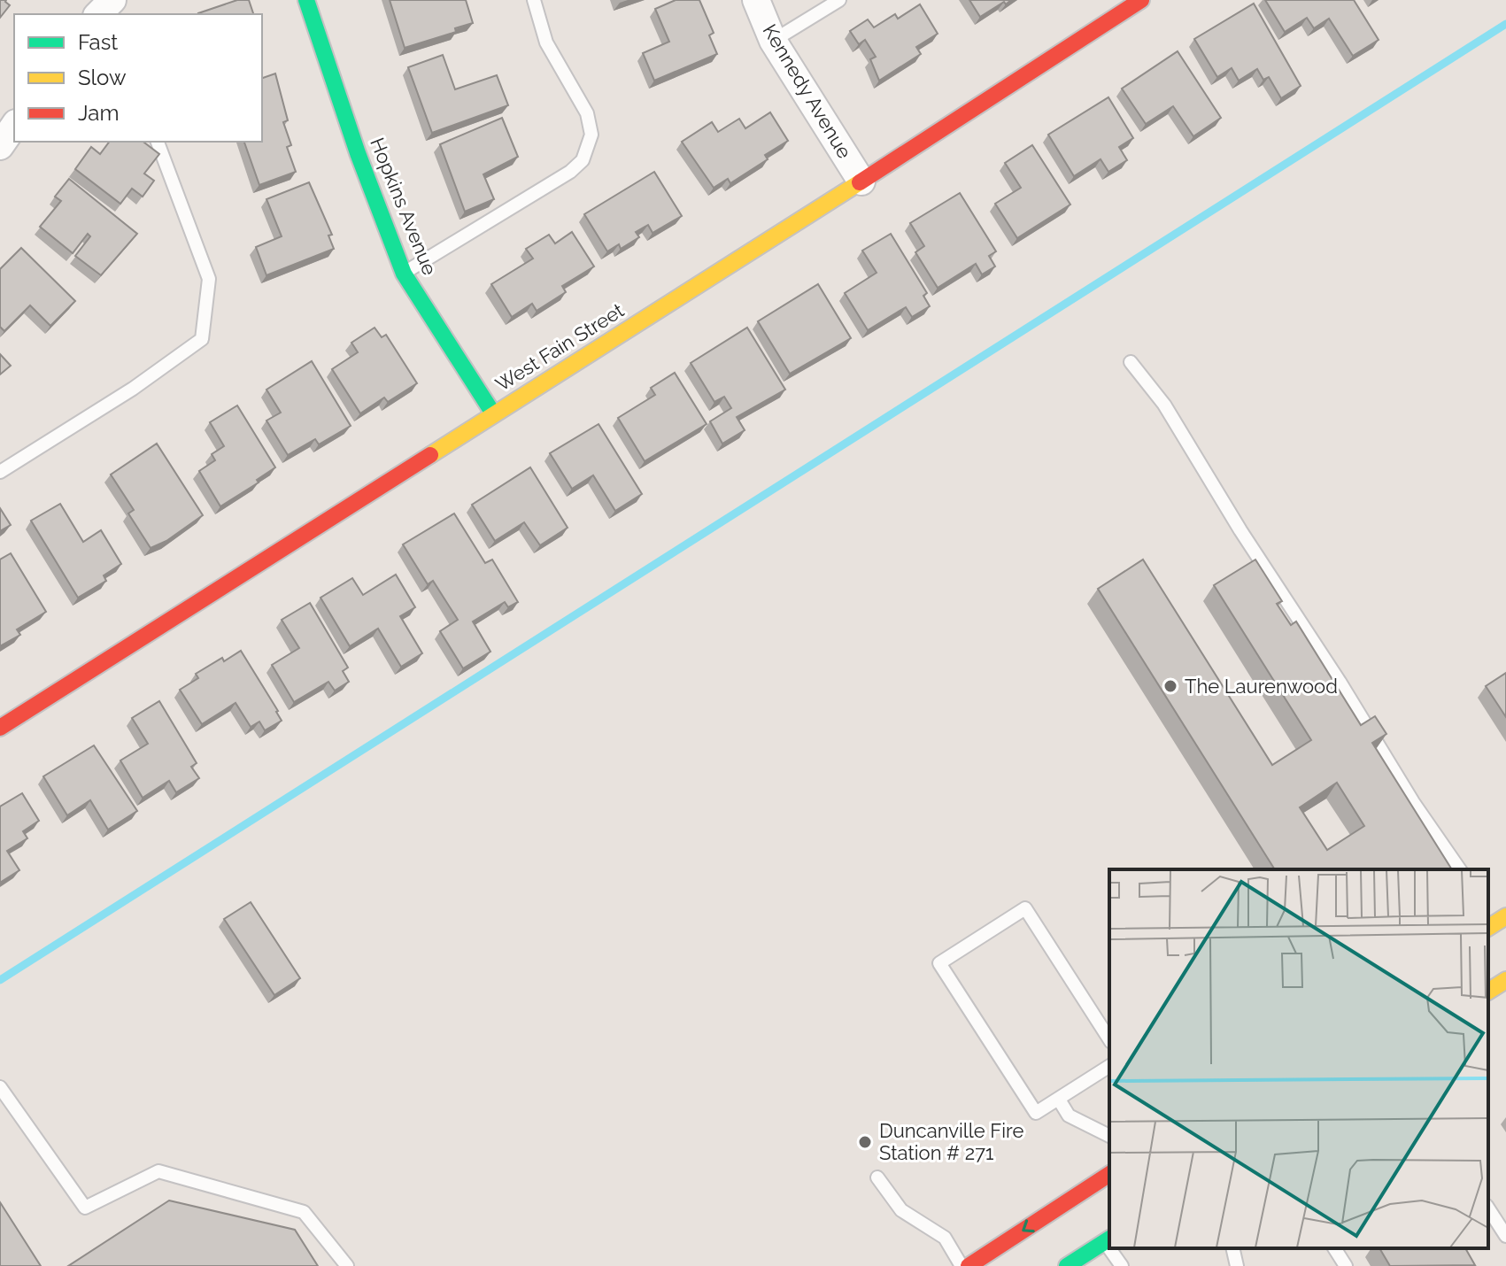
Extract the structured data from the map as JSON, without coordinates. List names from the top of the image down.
{
  "streets": {
    "street": ["Kennedy Avenue", "Hopkins Avenue", "West Fain Street"]
  },
  "crossings": [
    ["Kennedy Avenue", "West Fain Street"],
    ["Hopkins Avenue", "West Fain Street"]
  ],
  "places": ["The Laurenwood", "Duncanville Fire Station # 271"],
  "legend": ["Fast", "Slow", "Jam"]
}
